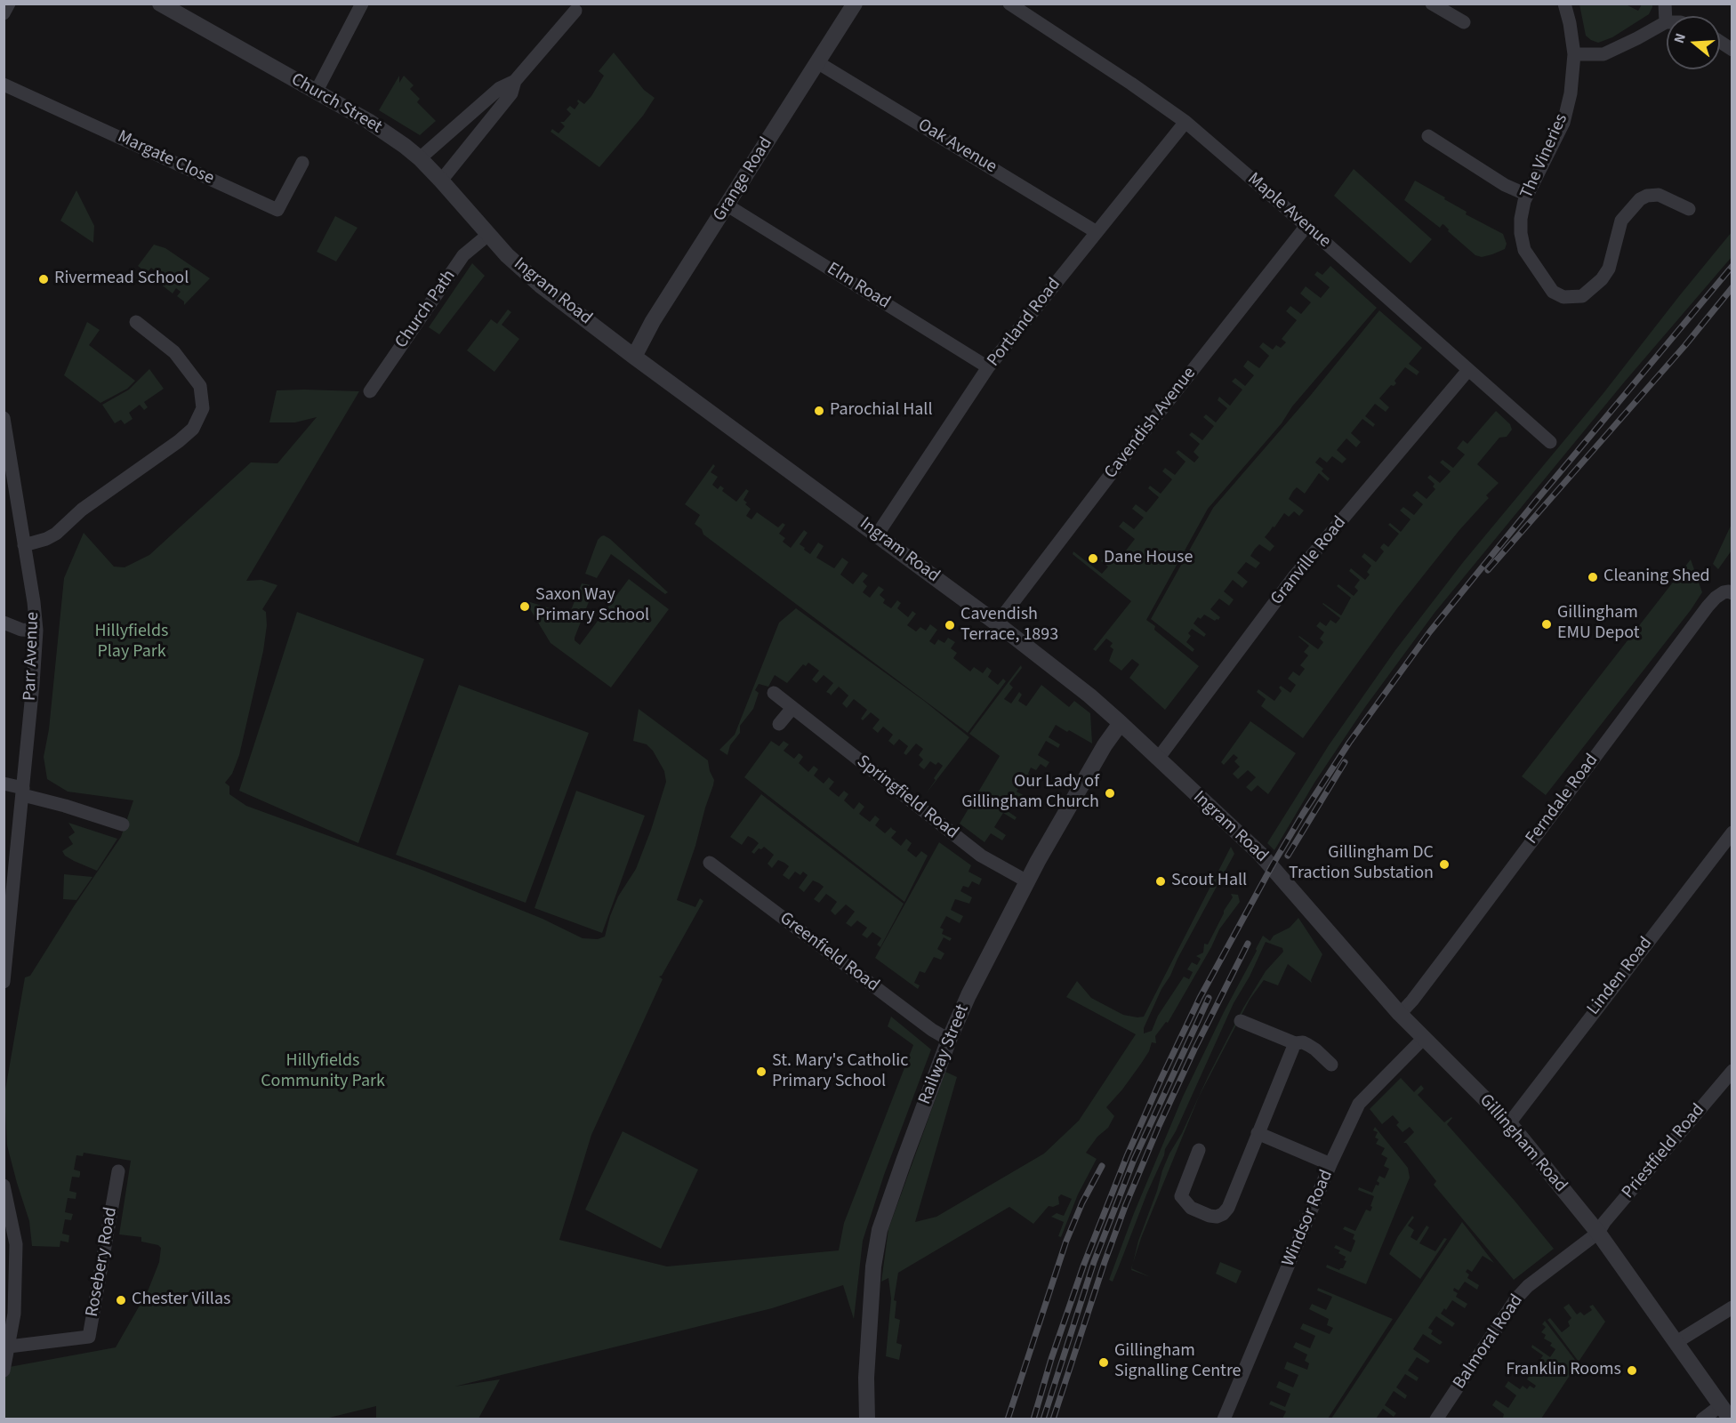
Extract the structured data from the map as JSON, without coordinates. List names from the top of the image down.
{
  "streets": {
    "street": [
      "Church Street",
      "Oak Avenue",
      "The Vineries",
      "Margate Close",
      "Grange Road",
      "Maple Avenue",
      "Elm Road",
      "Ingram Road",
      "Church Path",
      "Portland Road",
      "Cavendish Avenue",
      "Granville Road",
      "Parr Avenue",
      "Springfield Road",
      "Ferndale Road",
      "Greenfield Road",
      "Linden Road",
      "Railway Street",
      "Gillingham Road",
      "Priestfield Road",
      "Windsor Road",
      "Rosebery Road",
      "Balmoral Road"
    ]
  },
  "crossings": [
    ["Church Street", "Ingram Road"],
    ["Church Street", "Church Path"],
    ["Oak Avenue", "Grange Road"],
    ["Oak Avenue", "Portland Road"],
    ["Grange Road", "Elm Road"],
    ["Grange Road", "Ingram Road"],
    ["Maple Avenue", "Portland Road"],
    ["Maple Avenue", "Cavendish Avenue"],
    ["Maple Avenue", "Granville Road"],
    ["Elm Road", "Portland Road"],
    ["Ingram Road", "Church Path"],
    ["Ingram Road", "Portland Road"],
    ["Ingram Road", "Cavendish Avenue"],
    ["Ingram Road", "Granville Road"],
    ["Ingram Road", "Railway Street"],
    ["Ingram Road", "Gillingham Road"],
    ["Springfield Road", "Railway Street"],
    ["Ferndale Road", "Gillingham Road"],
    ["Greenfield Road", "Railway Street"],
    ["Linden Road", "Gillingham Road"],
    ["Gillingham Road", "Priestfield Road"],
    ["Gillingham Road", "Windsor Road"],
    ["Gillingham Road", "Balmoral Road"],
    ["Priestfield Road", "Balmoral Road"]
  ],
  "parks": ["Hillyfields Play Park", "Hillyfields Community Park"],
  "places": [
    "Rivermead School",
    "Parochial Hall",
    "Dane House",
    "Cleaning Shed",
    "Saxon Way Primary School",
    "Gillingham EMU Depot",
    "Cavendish Terrace, 1893",
    "Our Lady of Gillingham Church",
    "Gillingham DC Traction Substation",
    "Scout Hall",
    "St. Mary's Catholic Primary School",
    "Chester Villas",
    "Gillingham Signalling Centre",
    "Franklin Rooms"
  ],
  "north": "left"
}
